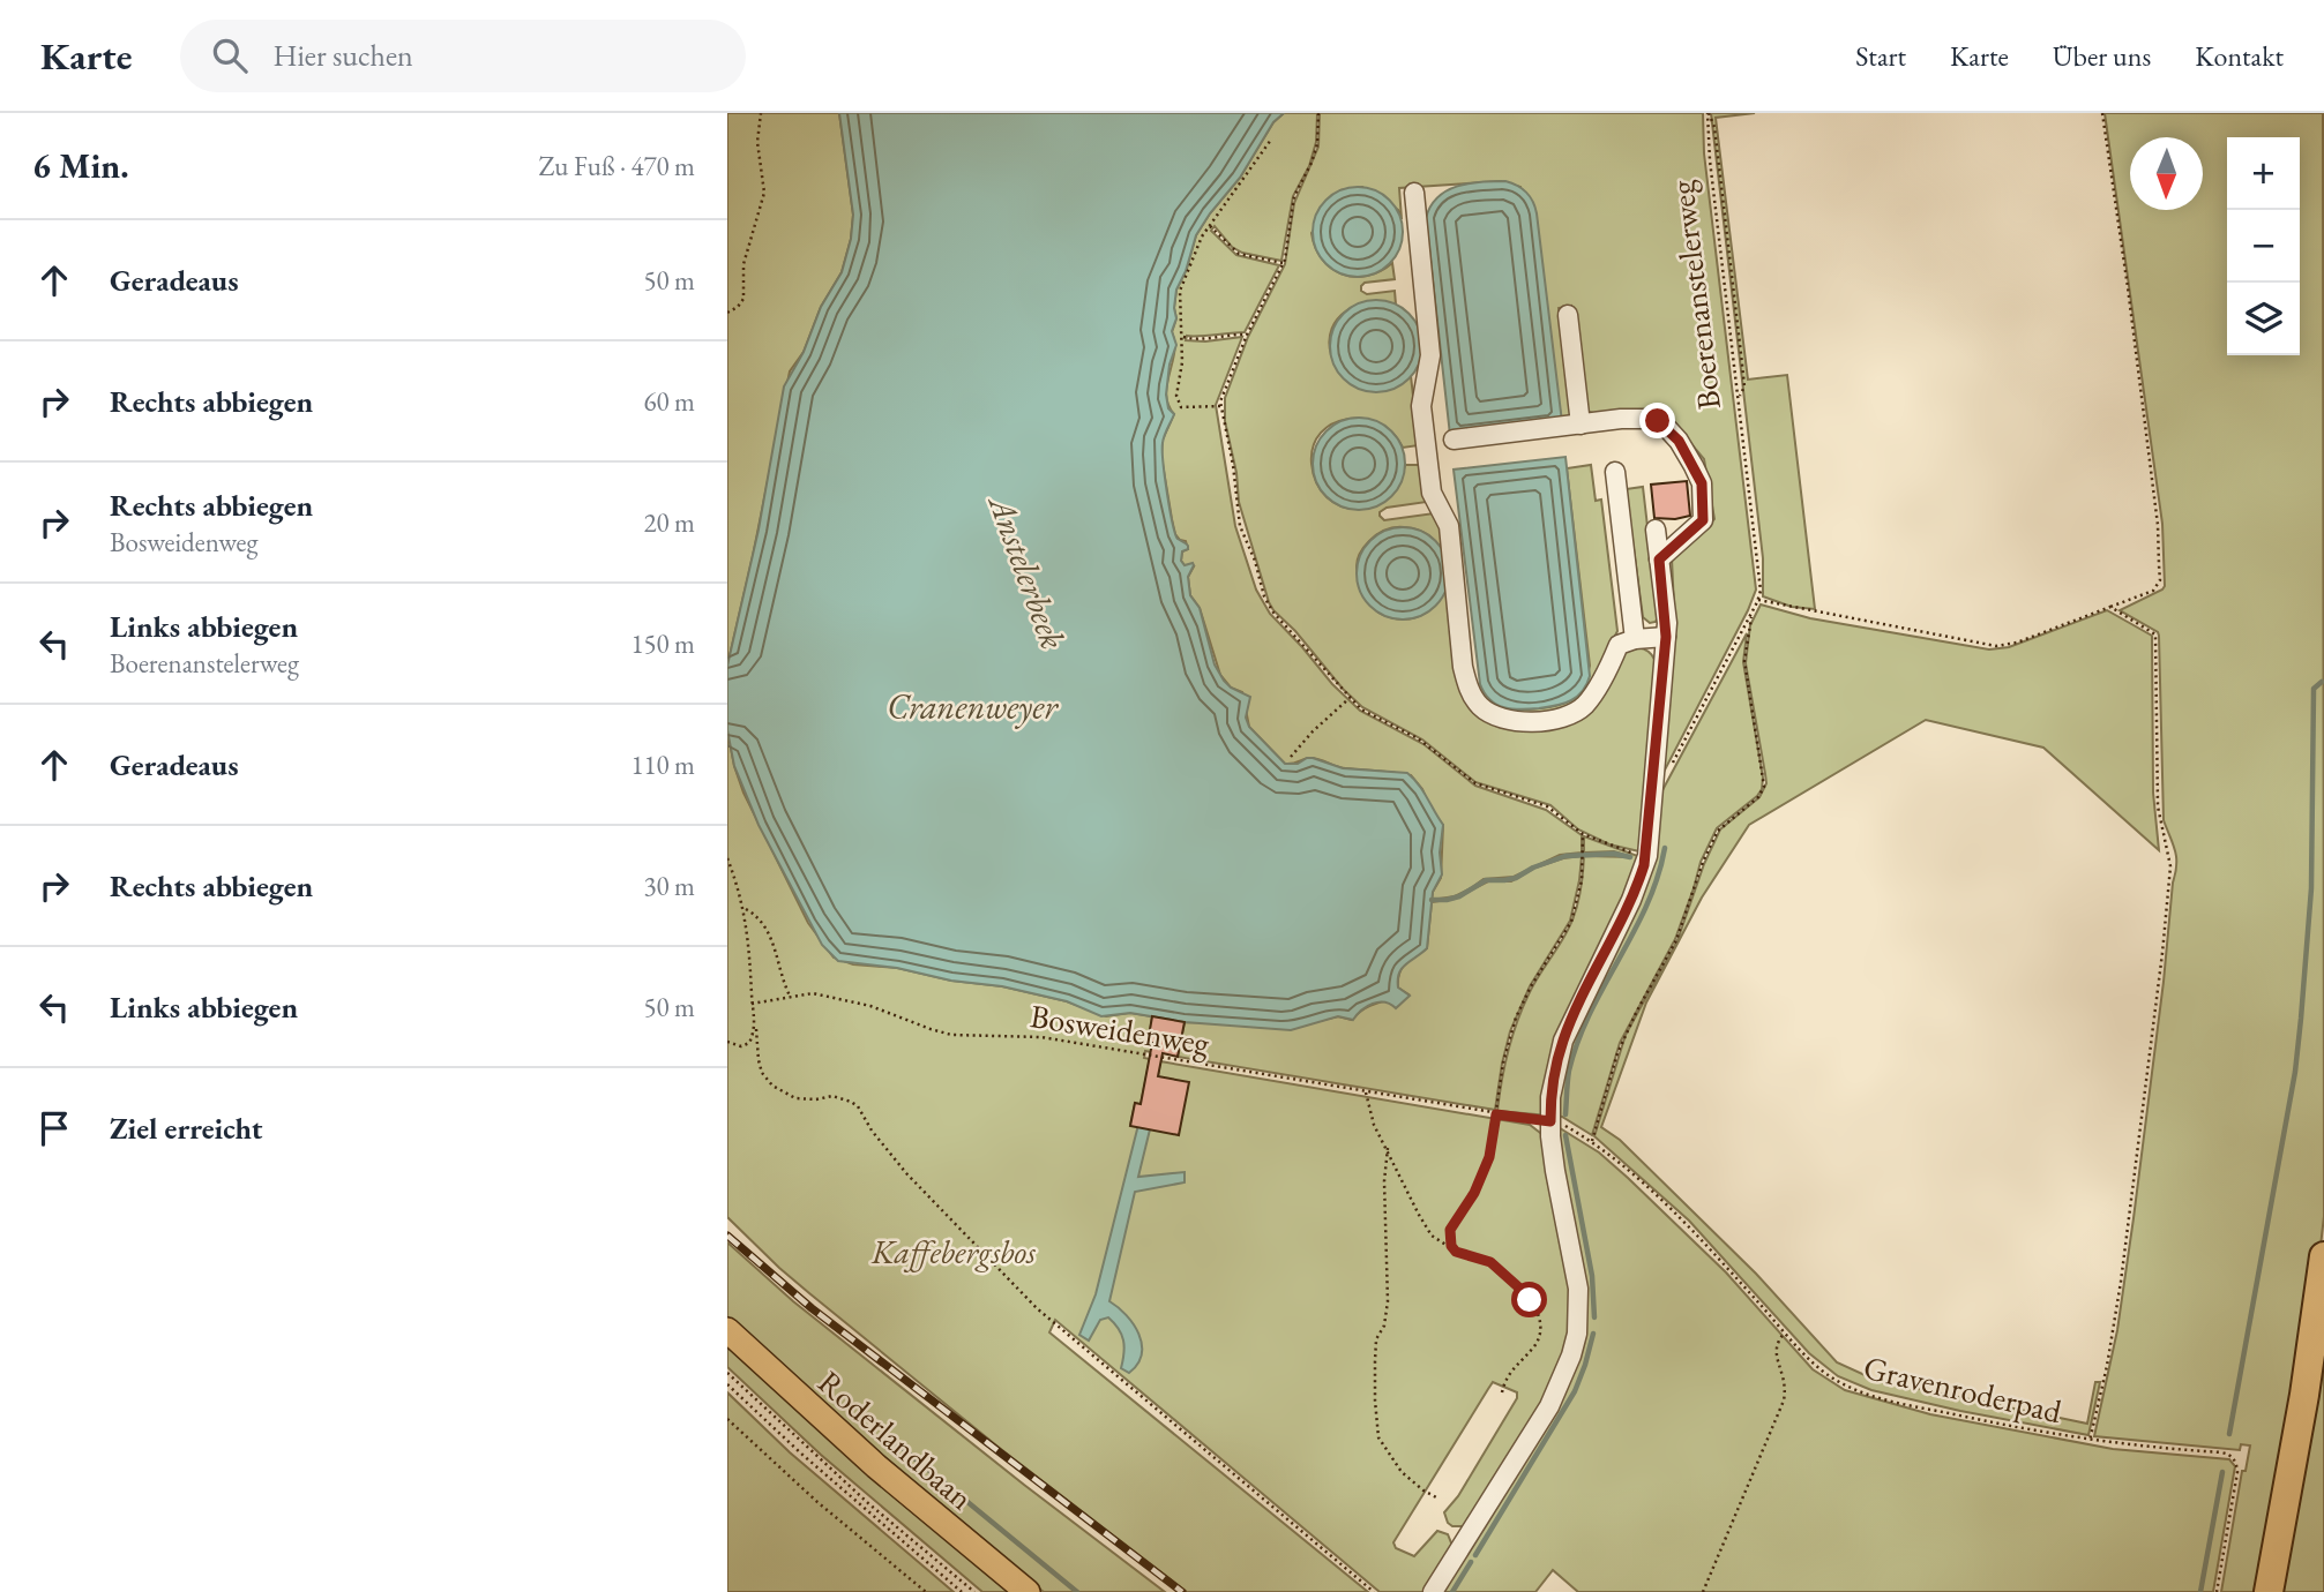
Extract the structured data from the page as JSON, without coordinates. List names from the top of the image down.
{
  "streets": {
    "main road": ["Roderlandbaan"],
    "path": ["Boerenanstelerweg", "Bosweidenweg", "Gravenroderpad"]
  },
  "crossings": [
    ["Bosweidenweg", "Gravenroderpad"]
  ],
  "water": ["Anstelerbeek", "Cranenweyer"],
  "parks": ["Kaffebergsbos"],
  "north": "bottom",
  "page": {
    "header": "Karte",
    "search": "Hier suchen",
    "nav": [
      "Start",
      "Karte",
      "Über uns",
      "Kontakt"
    ],
    "heading": ["6 Min.", "Zu Fuß · 470 m"],
    "map_buttons": ["+", "−"],
    "list": [
      ["Geradeaus", "50 m"],
      ["Rechts abbiegen", "60 m"],
      ["Rechts abbiegen", "Bosweidenweg", "20 m"],
      ["Links abbiegen", "Boerenanstelerweg", "150 m"],
      ["Geradeaus", "110 m"],
      ["Rechts abbiegen", "30 m"],
      ["Links abbiegen", "50 m"],
      "Ziel erreicht"
    ]
  }
}
